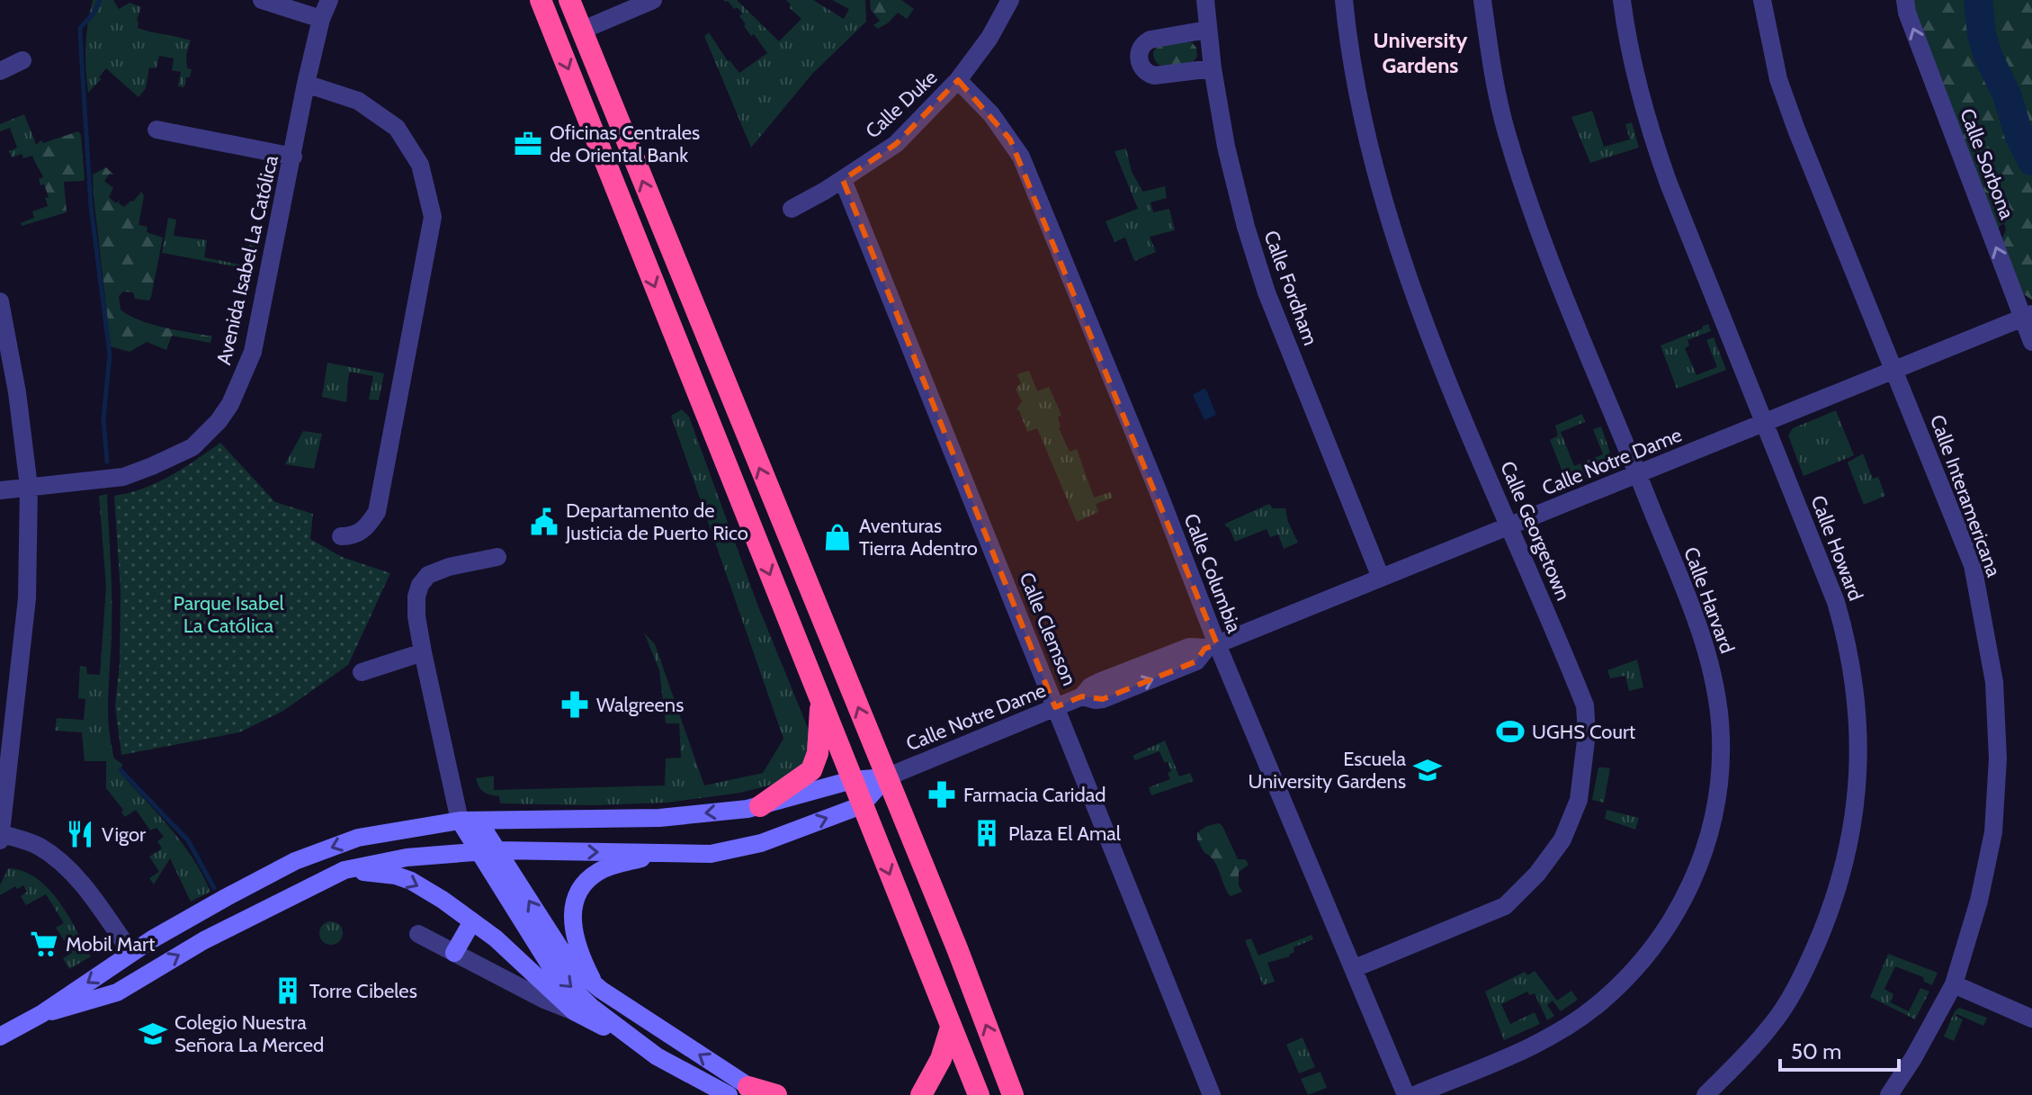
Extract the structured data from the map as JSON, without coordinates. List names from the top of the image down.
{
  "streets": {
    "street": [
      "Calle Duke",
      "Calle Sorbona",
      "Avenida Isabel La Católica",
      "Calle Fordham",
      "Calle Notre Dame",
      "Calle Interamericana",
      "Calle Georgetown",
      "Calle Howard",
      "Calle Columbia",
      "Calle Harvard",
      "Calle Clemson"
    ]
  },
  "crossings": [
    ["Calle Duke", "Calle Columbia"],
    ["Calle Duke", "Calle Clemson"],
    ["Calle Sorbona", "Calle Notre Dame"],
    ["Calle Fordham", "Calle Notre Dame"],
    ["Calle Notre Dame", "Calle Interamericana"],
    ["Calle Notre Dame", "Calle Georgetown"],
    ["Calle Notre Dame", "Calle Howard"],
    ["Calle Notre Dame", "Calle Columbia"],
    ["Calle Notre Dame", "Calle Harvard"],
    ["Calle Notre Dame", "Calle Clemson"],
    ["Calle Georgetown", "Calle Columbia"]
  ],
  "one_way": ["Calle Sorbona"],
  "districts": ["University Gardens"],
  "parks": ["Parque Isabel La Católica"],
  "places": {
    "office": ["Oficinas Centrales de Oriental Bank"],
    "public building": ["Departamento de Justicia de Puerto Rico"],
    "shop": ["Aventuras Tierra Adentro"],
    "pharmacy": ["Walgreens", "Farmacia Caridad"],
    "sports": ["UGHS Court"],
    "school or university": ["Escuela University Gardens", "Colegio Nuestra Señora La Merced"],
    "building": ["Plaza El Amal", "Torre Cibeles"],
    "restaurant": ["Vigor"],
    "supermarket": ["Mobil Mart"]
  },
  "scale_bar": "50 m"
}
